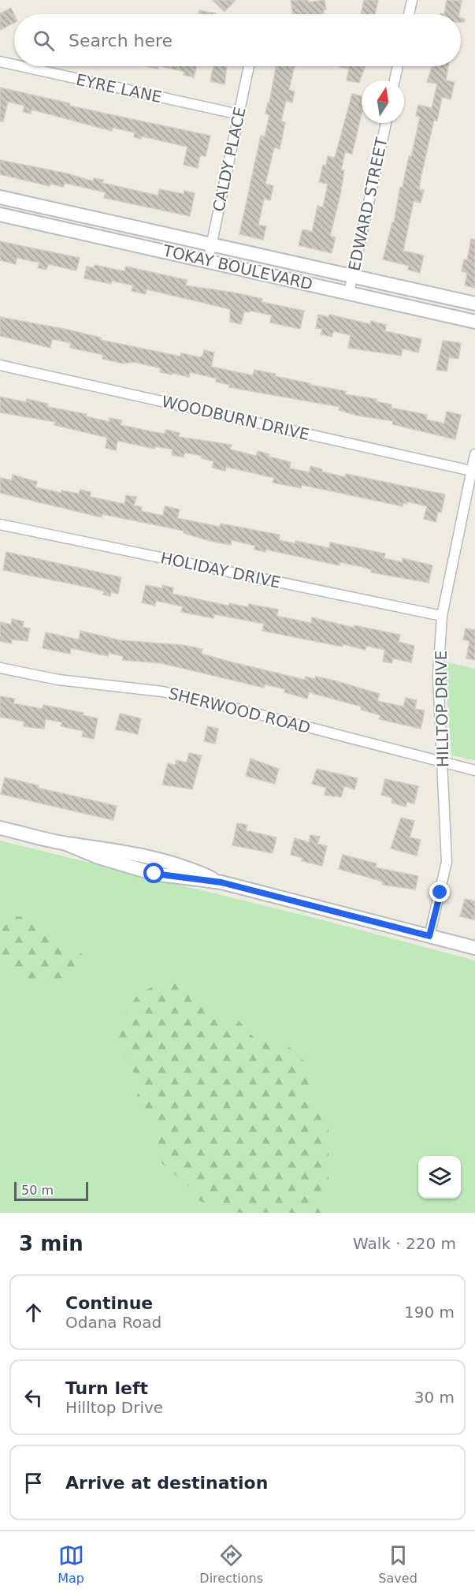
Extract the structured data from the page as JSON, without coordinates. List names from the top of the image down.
{
  "streets": {
    "street": [
      "EYRE LANE",
      "CALDY PLACE",
      "EDWARD STREET",
      "TOKAY BOULEVARD",
      "WOODBURN DRIVE",
      "HOLIDAY DRIVE",
      "HILLTOP DRIVE",
      "SHERWOOD ROAD"
    ]
  },
  "crossings": [
    ["EYRE LANE", "CALDY PLACE"],
    ["CALDY PLACE", "TOKAY BOULEVARD"],
    ["EDWARD STREET", "TOKAY BOULEVARD"],
    ["WOODBURN DRIVE", "HILLTOP DRIVE"],
    ["HOLIDAY DRIVE", "HILLTOP DRIVE"],
    ["HILLTOP DRIVE", "SHERWOOD ROAD"]
  ],
  "scale_bar": "50 m",
  "north": "top",
  "page": {
    "search": "Search here",
    "scale": "50 m",
    "heading": ["3 min", "Walk · 220 m"],
    "list": [
      ["Continue", "Odana Road", "190 m"],
      ["Turn left", "Hilltop Drive", "30 m"],
      "Arrive at destination"
    ],
    "nav": ["Map", "Directions", "Saved"]
  }
}
